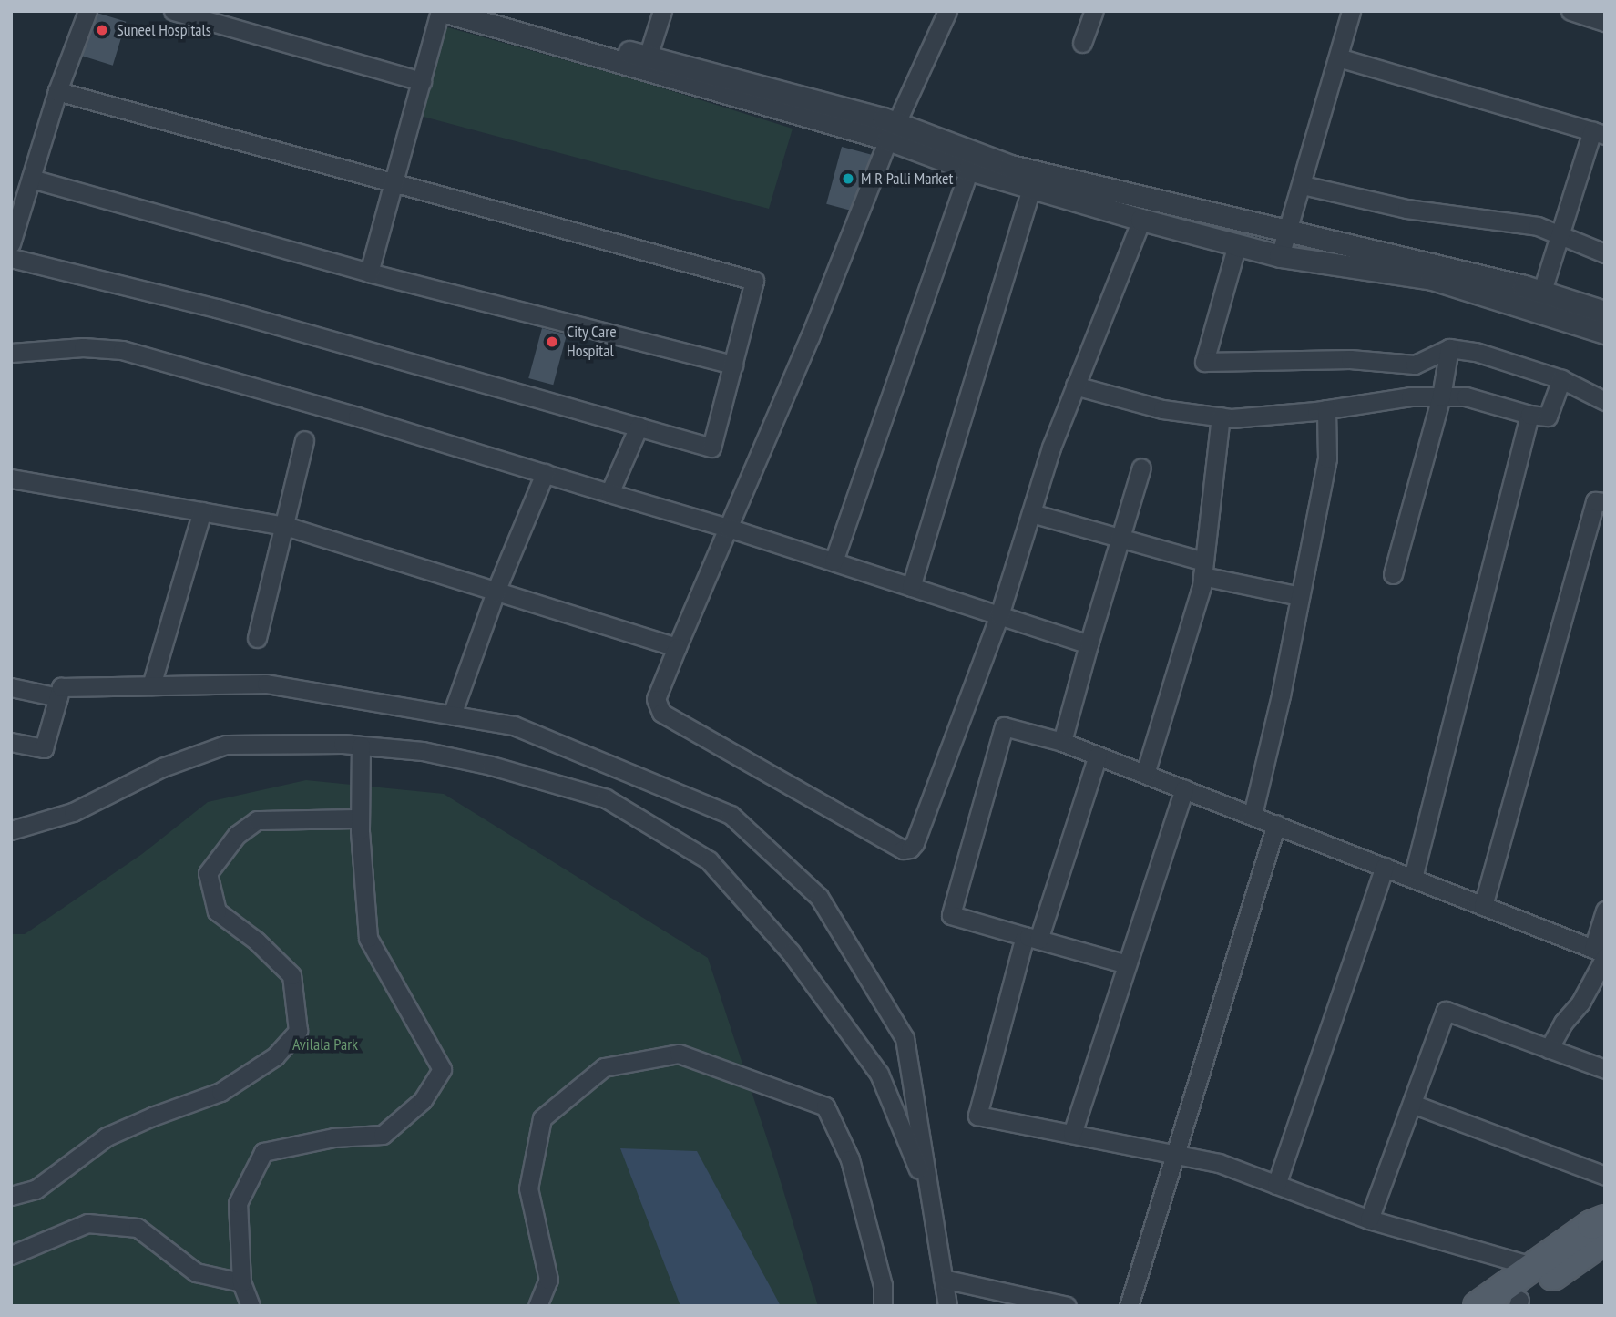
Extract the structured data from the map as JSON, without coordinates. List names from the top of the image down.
{
  "parks": ["Avilala Park"],
  "places": ["Suneel Hospitals", "M R Palli Market", "City Care Hospital"]
}
